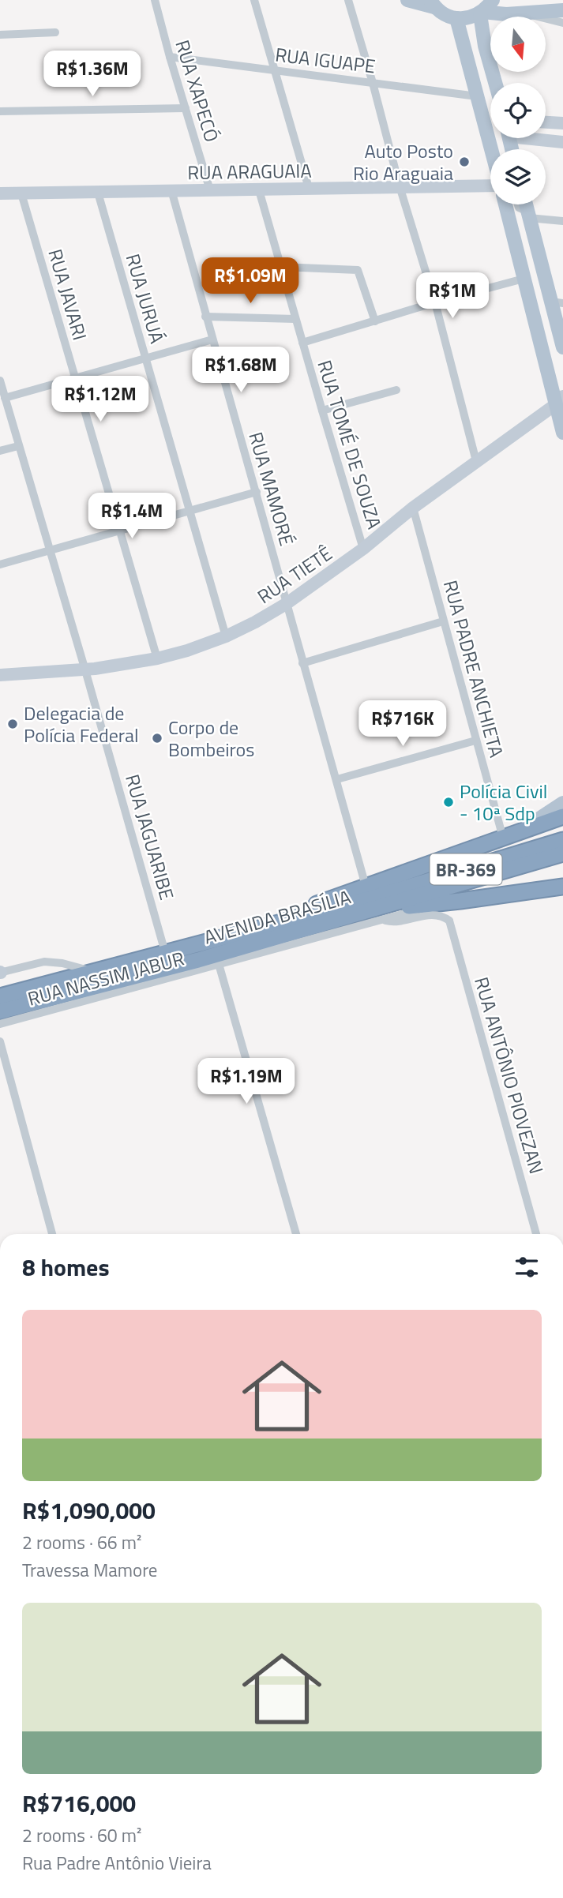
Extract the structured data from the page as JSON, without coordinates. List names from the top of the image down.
{
  "streets": {
    "highway": ["BR-369", "AVENIDA BRASÍLIA"],
    "street": [
      "RUA IGUAPE",
      "RUA XAPECÓ",
      "RUA ARAGUAIA",
      "RUA JAVARI",
      "RUA JURUÁ",
      "RUA TOMÉ DE SOUZA",
      "RUA MAMORÉ",
      "RUA TIETÊ",
      "RUA PADRE ANCHIETA",
      "RUA JAGUARIBE",
      "RUA NASSIM JABUR",
      "RUA ANTÔNIO PIOVEZAN"
    ]
  },
  "crossings": [
    ["RUA IGUAPE", "RUA XAPECÓ"],
    ["RUA XAPECÓ", "RUA ARAGUAIA"],
    ["RUA ARAGUAIA", "RUA JAVARI"],
    ["RUA ARAGUAIA", "RUA JURUÁ"],
    ["RUA ARAGUAIA", "RUA TOMÉ DE SOUZA"],
    ["RUA ARAGUAIA", "RUA MAMORÉ"],
    ["RUA JAVARI", "RUA TIETÊ"],
    ["RUA JURUÁ", "RUA TIETÊ"],
    ["RUA TOMÉ DE SOUZA", "RUA TIETÊ"],
    ["RUA MAMORÉ", "RUA TIETÊ"],
    ["RUA TIETÊ", "RUA PADRE ANCHIETA"],
    ["RUA TIETÊ", "RUA JAGUARIBE"],
    ["RUA JAGUARIBE", "AVENIDA BRASÍLIA"],
    ["AVENIDA BRASÍLIA", "RUA NASSIM JABUR"]
  ],
  "places": [
    "Auto Posto Rio Araguaia",
    "Delegacia de Polícia Federal",
    "Corpo de Bombeiros",
    "Polícia Civil - 10ª Sdp"
  ],
  "north": "bottom",
  "page": {
    "price": [
      "R$1.36M",
      "R$1.09M",
      "R$1M",
      "R$1.68M",
      "R$1.12M",
      "R$1.4M",
      "R$716K",
      "R$1.19M"
    ],
    "heading": "8 homes",
    "list": [
      {
        "name": "R$1,090,000",
        "note": "2 rooms · 66 m² · Travessa Mamore"
      },
      {
        "name": "R$716,000",
        "note": "2 rooms · 60 m² · Rua Padre Antônio Vieira"
      }
    ]
  }
}
